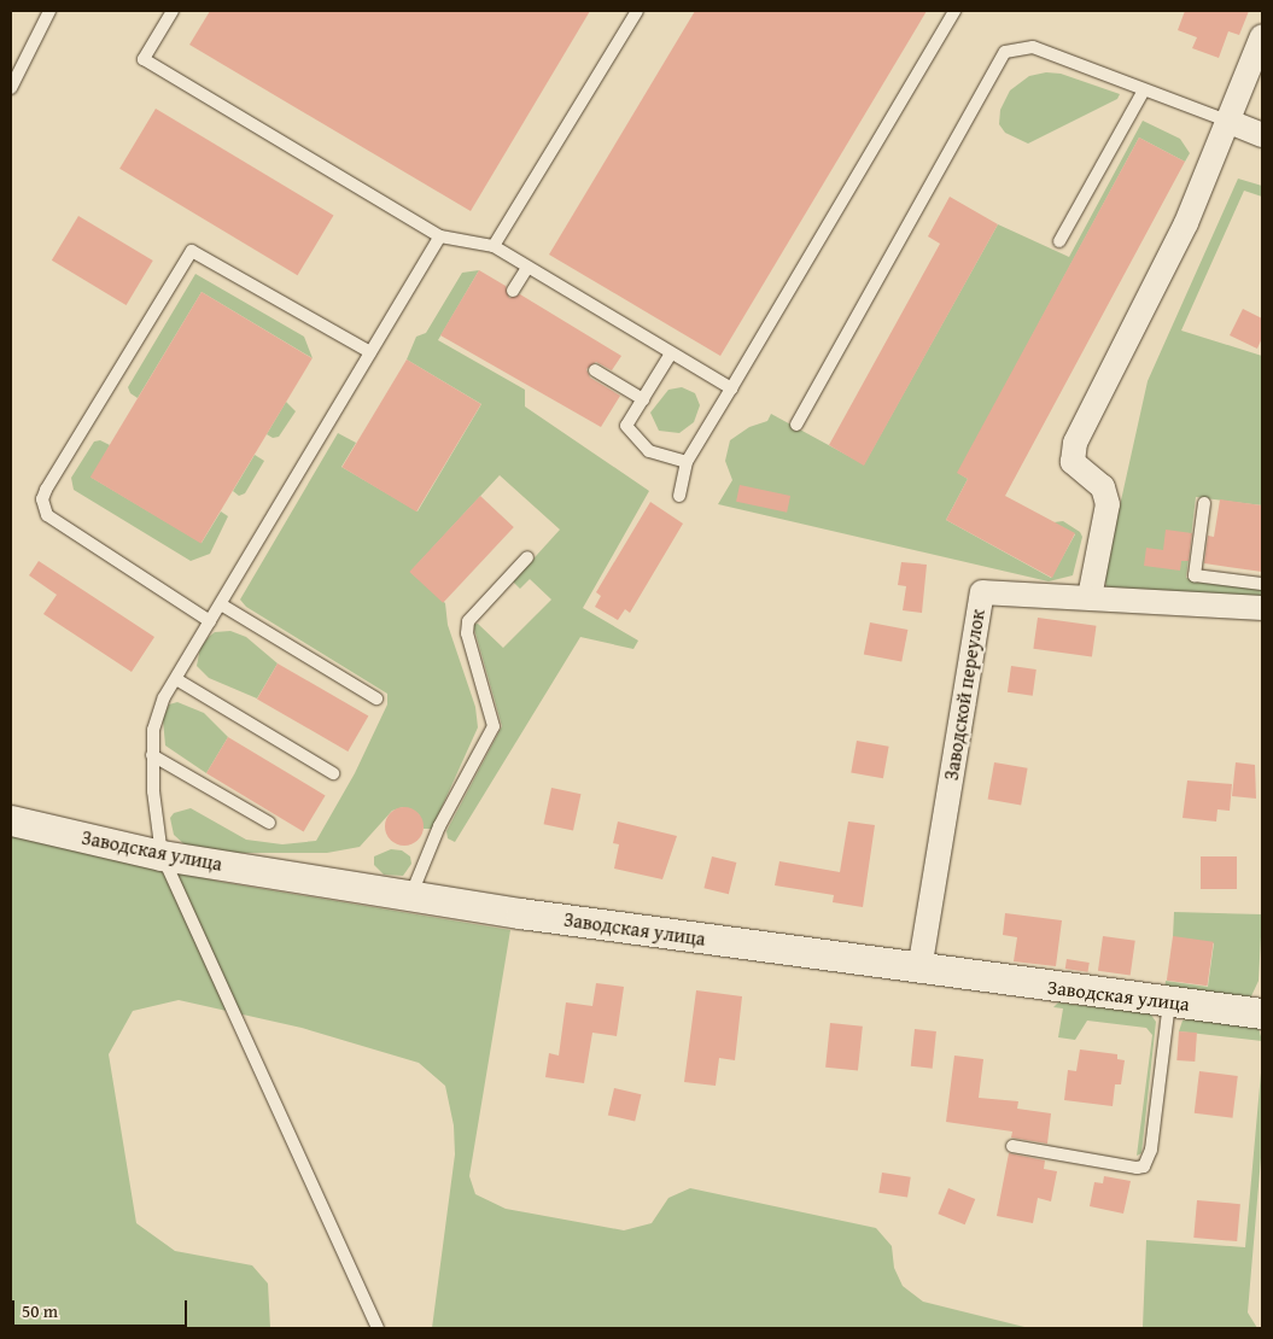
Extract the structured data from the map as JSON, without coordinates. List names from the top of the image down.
{
  "streets": {
    "street": ["Заводской переулок", "Заводская улица"]
  },
  "crossings": [
    ["Заводской переулок", "Заводская улица"]
  ],
  "scale_bar": "50 m"
}
